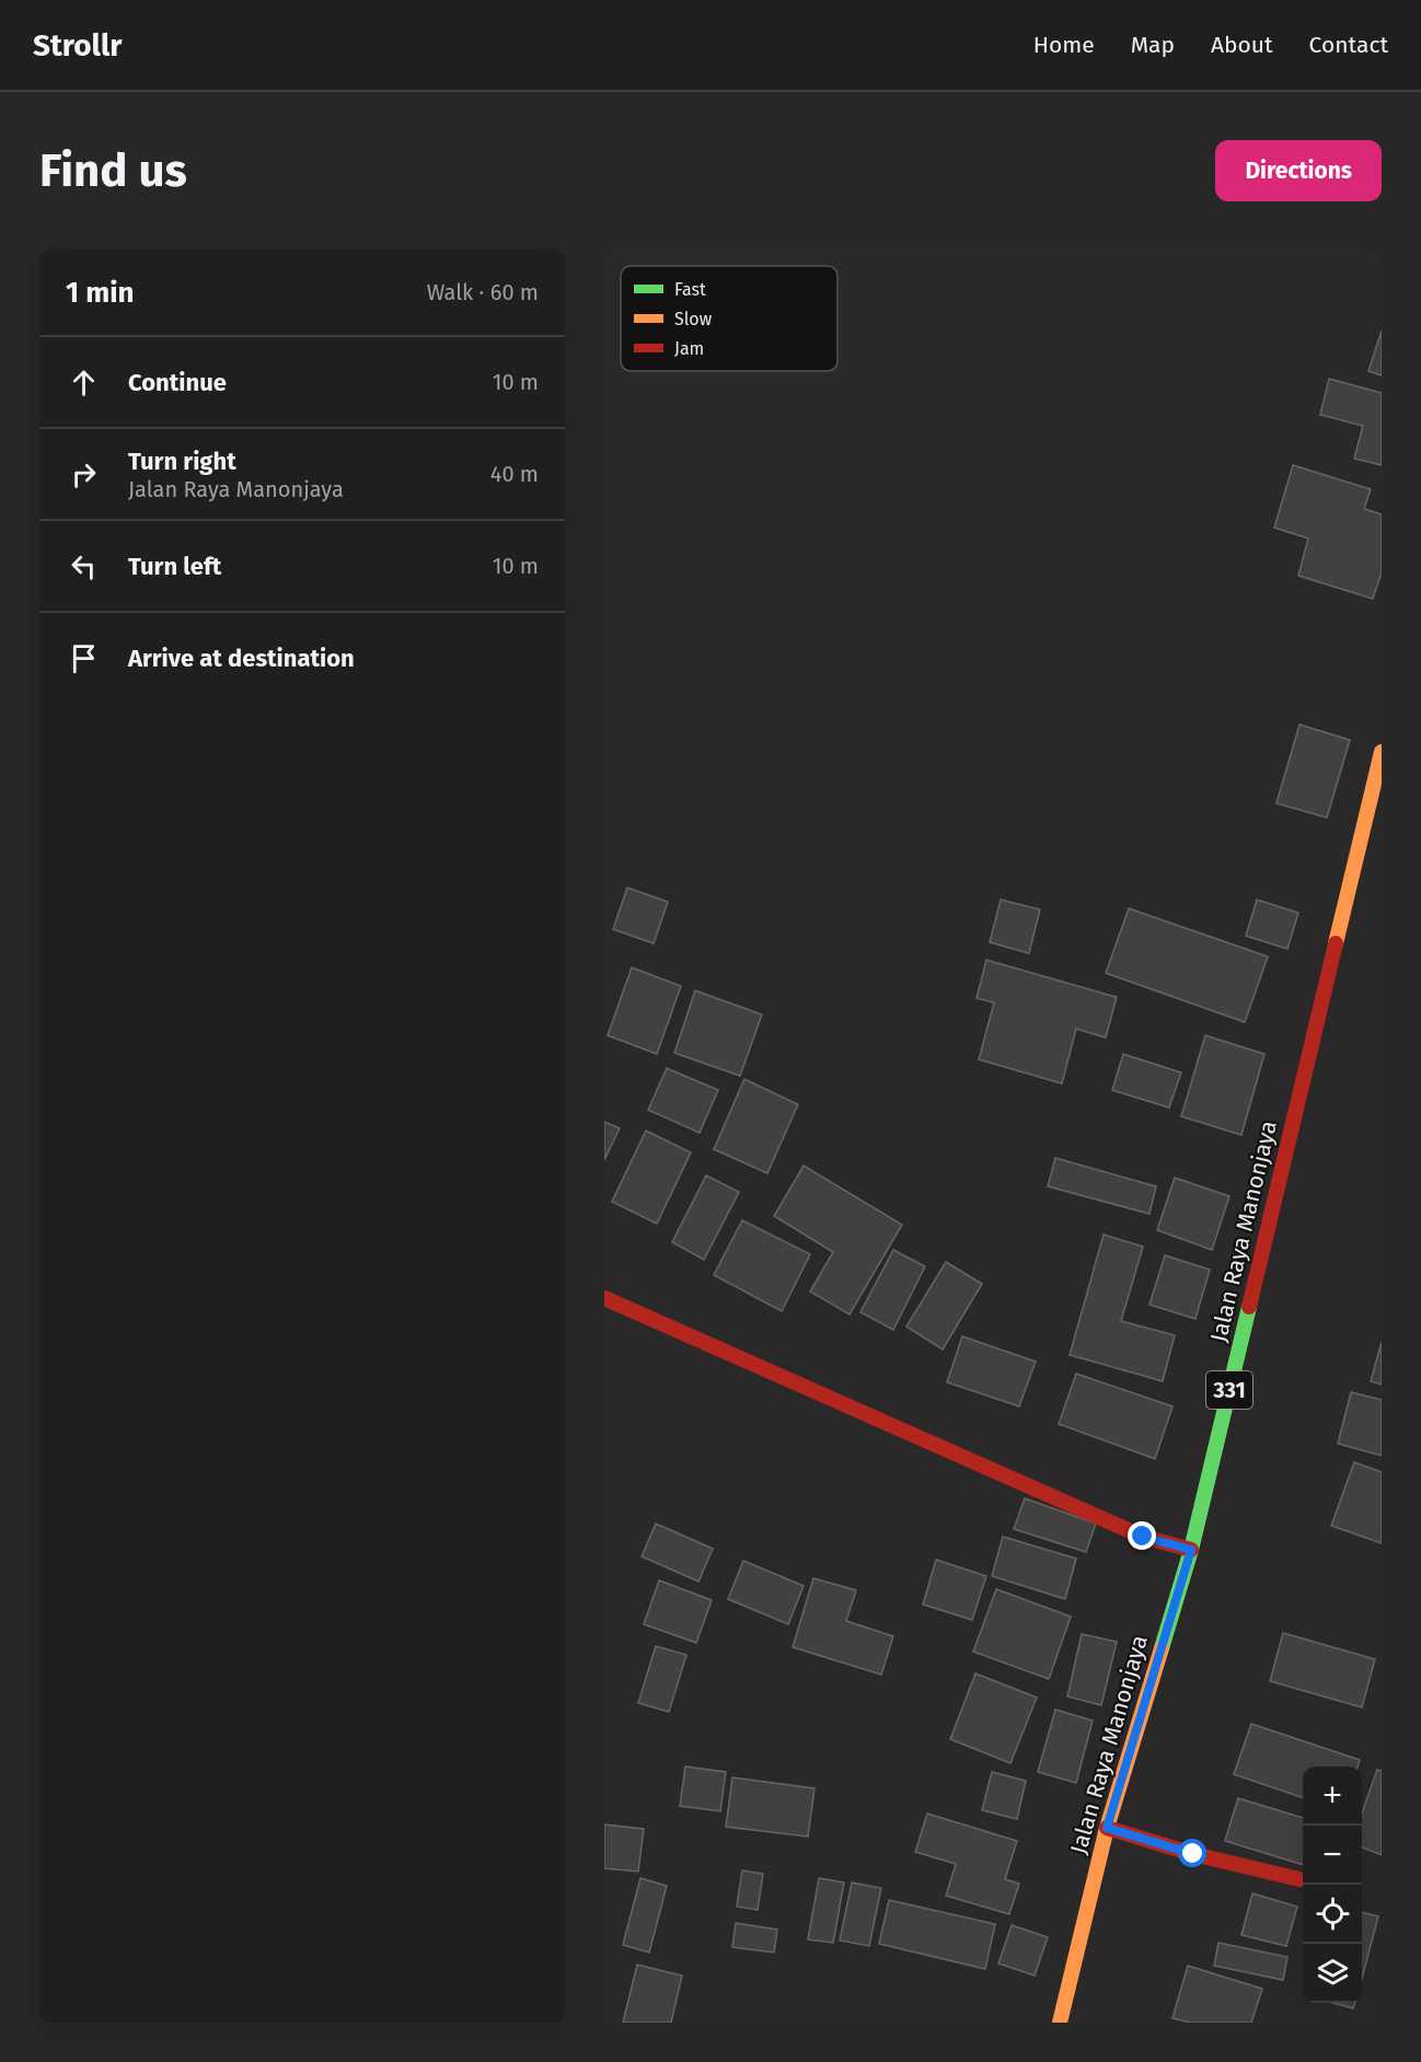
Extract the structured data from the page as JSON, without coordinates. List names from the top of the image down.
{
  "streets": {
    "main road": ["Jalan Raya Manonjaya", "331"]
  },
  "legend": ["Fast", "Slow", "Jam"],
  "page": {
    "header": "Strollr",
    "nav": [
      "Home",
      "Map",
      "About",
      "Contact"
    ],
    "buttons": "Directions",
    "title": "Find us",
    "heading": ["1 min", "Walk · 60 m"],
    "list": [
      ["Continue", "10 m"],
      ["Turn right", "Jalan Raya Manonjaya", "40 m"],
      ["Turn left", "10 m"],
      "Arrive at destination"
    ],
    "map_buttons": ["+", "−"]
  }
}
